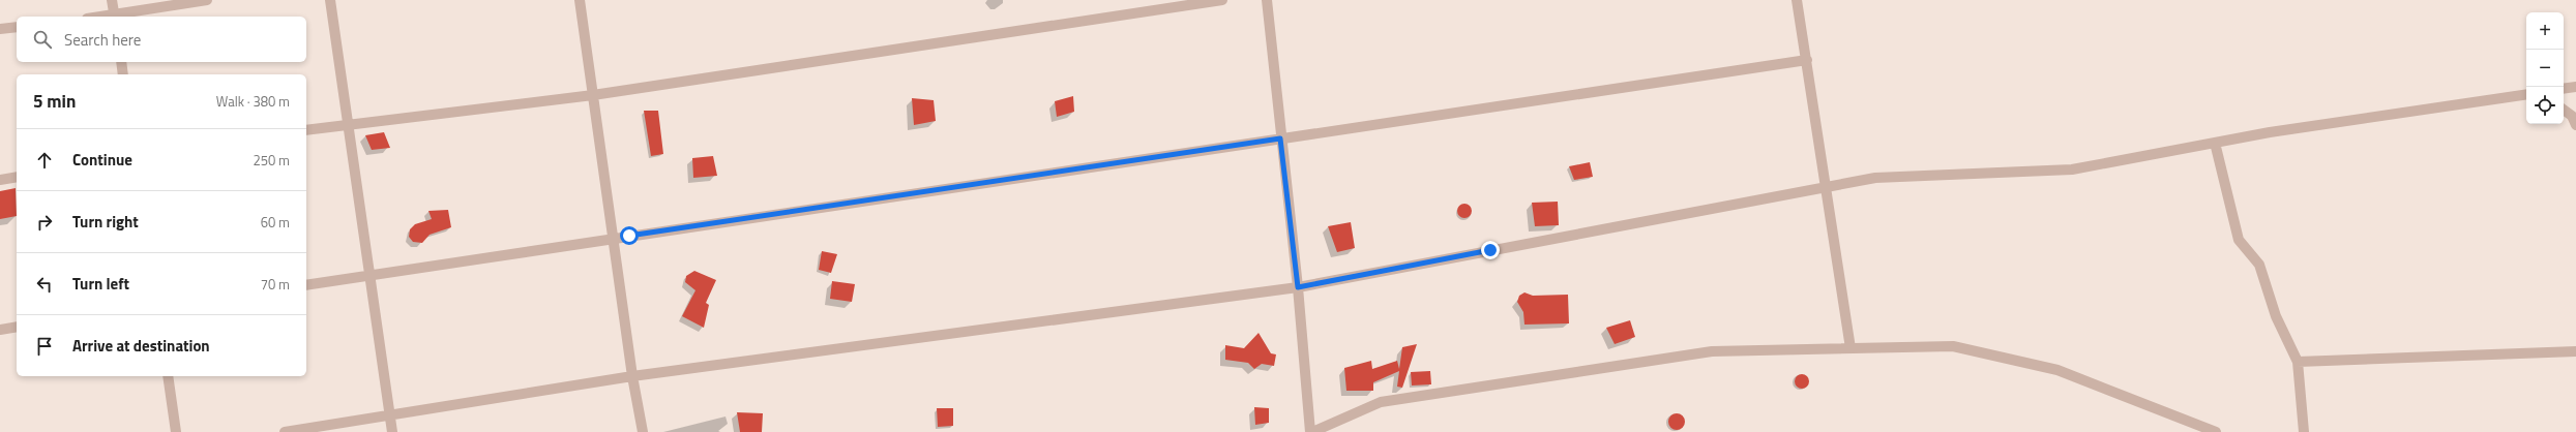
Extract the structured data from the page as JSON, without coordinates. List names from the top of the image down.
{
  "page": {
    "map_buttons": ["+", "−"],
    "search": "Search here",
    "heading": ["5 min", "Walk · 380 m"],
    "list": [
      ["Continue", "250 m"],
      ["Turn right", "60 m"],
      ["Turn left", "70 m"],
      "Arrive at destination"
    ]
  }
}
